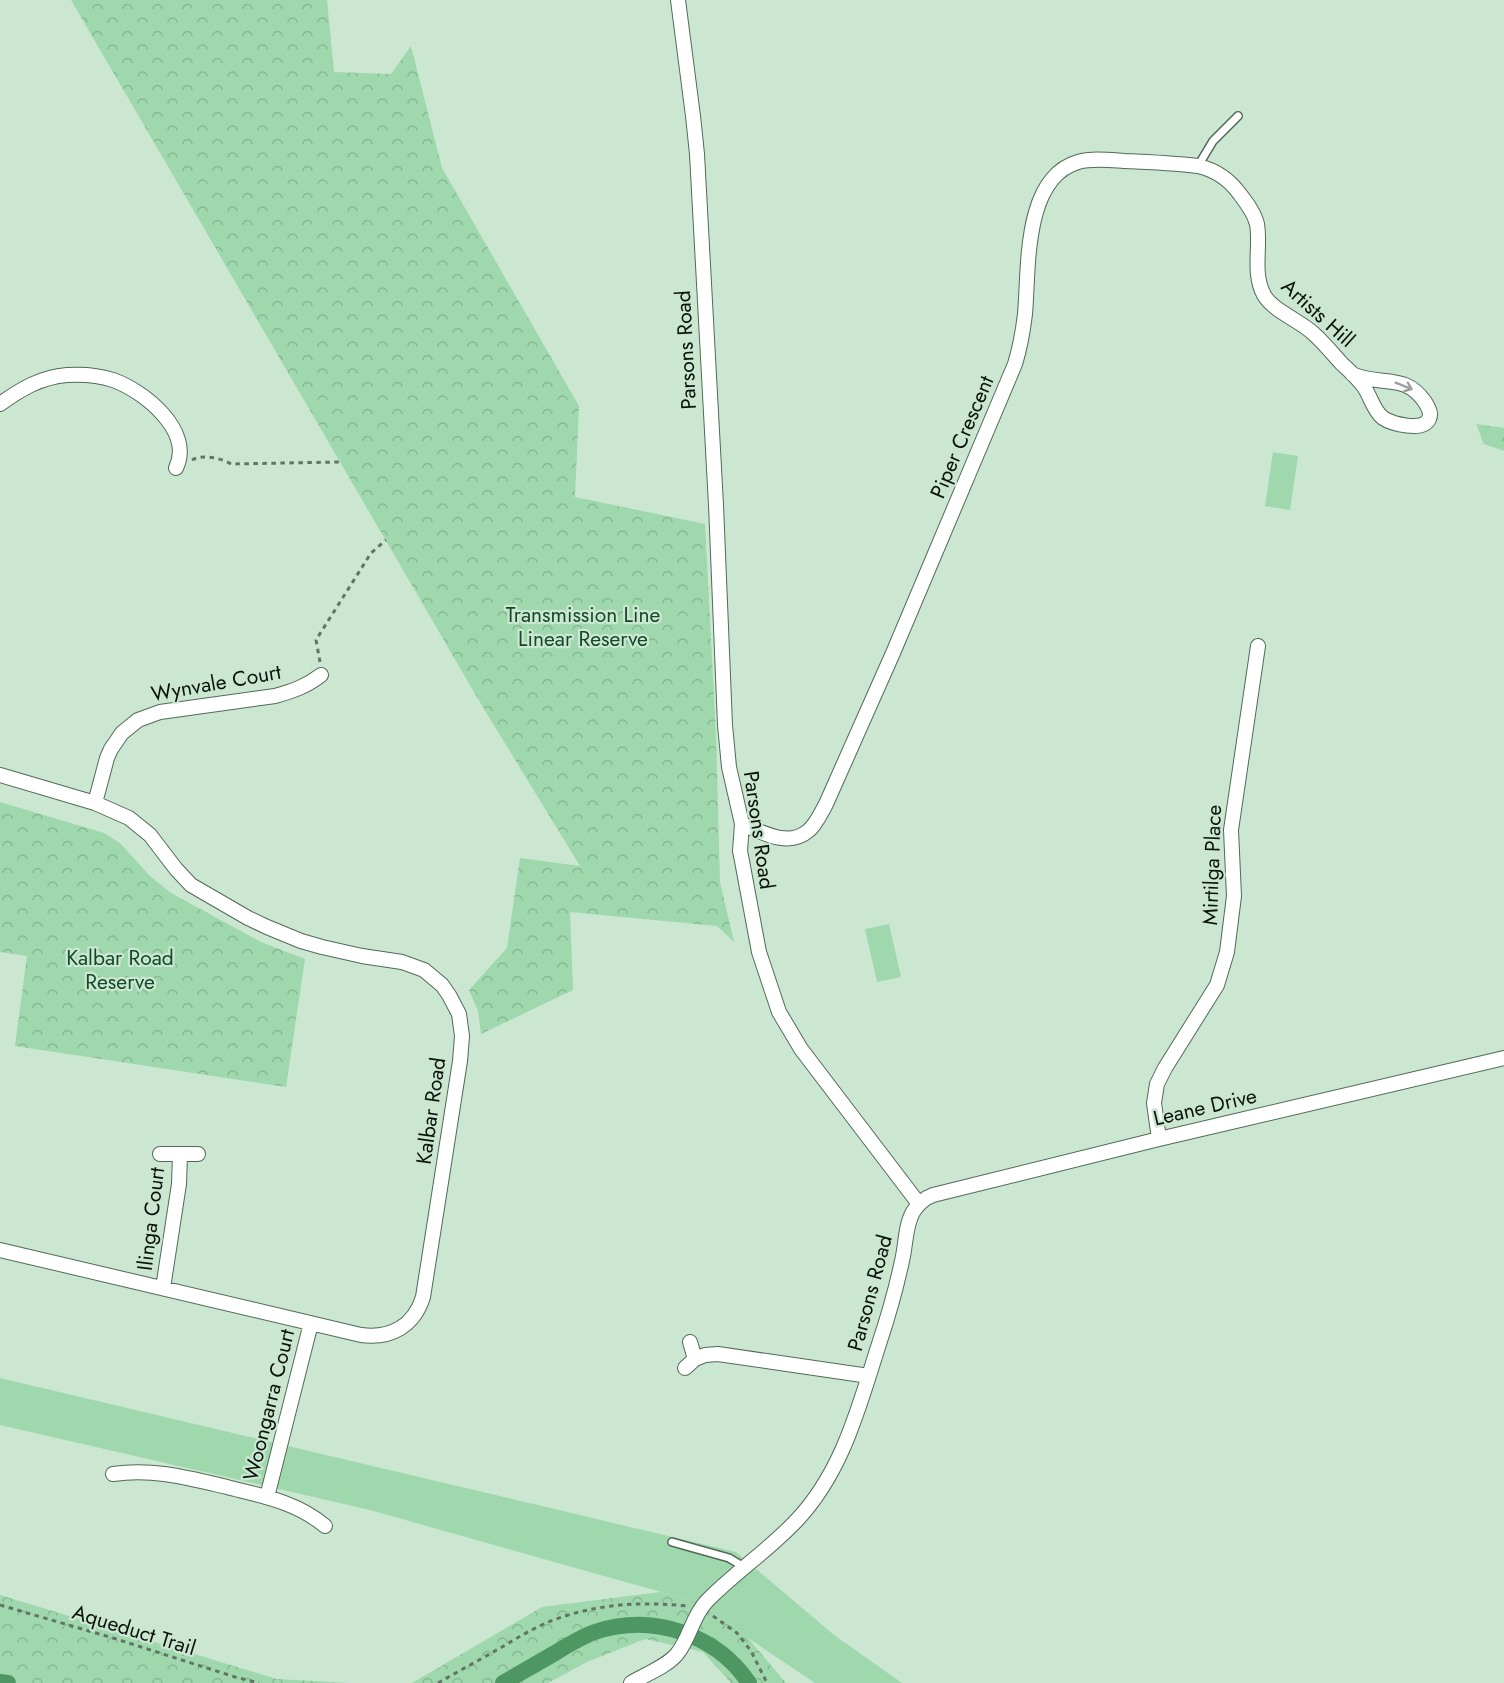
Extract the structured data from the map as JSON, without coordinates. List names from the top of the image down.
{
  "streets": {
    "street": [
      "Artists Hill",
      "Parsons Road",
      "Piper Crescent",
      "Wynvale Court",
      "Mirtilga Place",
      "Leane Drive",
      "Kalbar Road",
      "Ilinga Court",
      "Woongarra Court"
    ],
    "path": ["Aqueduct Trail"]
  },
  "crossings": [
    ["Artists Hill", "Piper Crescent"],
    ["Parsons Road", "Piper Crescent"],
    ["Parsons Road", "Leane Drive"],
    ["Wynvale Court", "Kalbar Road"],
    ["Mirtilga Place", "Leane Drive"],
    ["Kalbar Road", "Ilinga Court"],
    ["Kalbar Road", "Woongarra Court"]
  ],
  "parks": ["Transmission Line Linear Reserve", "Kalbar Road Reserve"]
}
